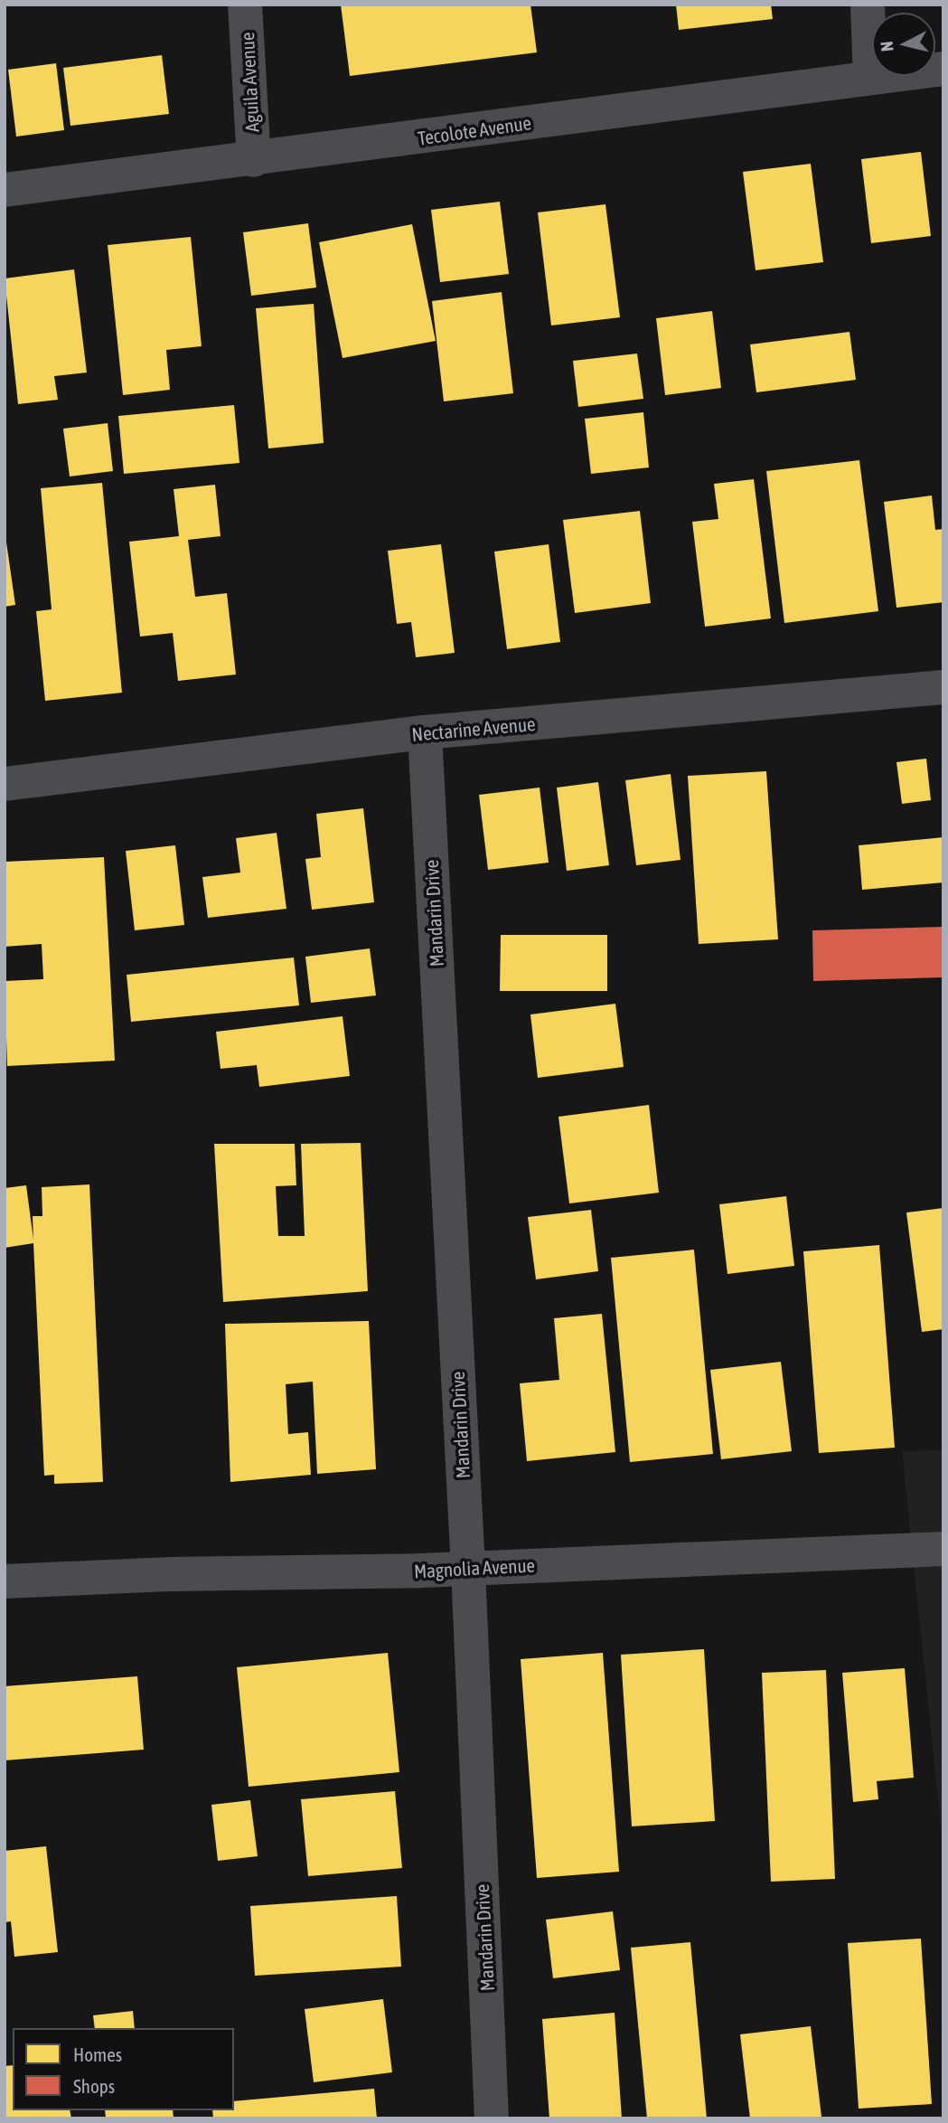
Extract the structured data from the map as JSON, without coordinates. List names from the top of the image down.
{
  "streets": {
    "street": [
      "Aguila Avenue",
      "Tecolote Avenue",
      "Nectarine Avenue",
      "Mandarin Drive",
      "Magnolia Avenue"
    ]
  },
  "crossings": [
    ["Aguila Avenue", "Tecolote Avenue"],
    ["Nectarine Avenue", "Mandarin Drive"],
    ["Mandarin Drive", "Magnolia Avenue"]
  ],
  "legend": ["Homes", "Shops"],
  "north": "left"
}
